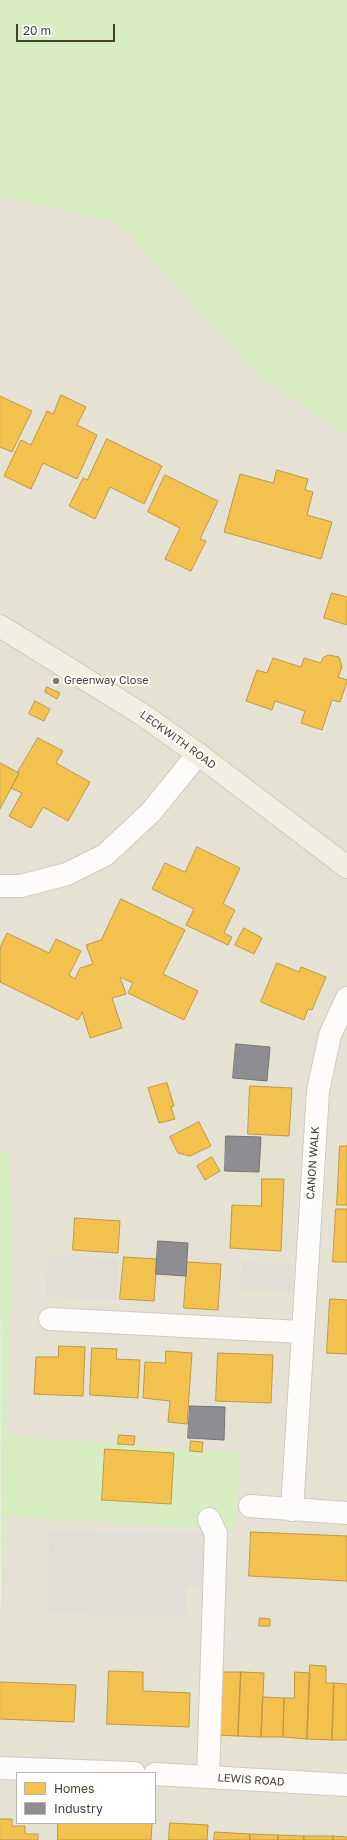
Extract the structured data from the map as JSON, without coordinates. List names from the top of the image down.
{
  "streets": {
    "main road": ["LECKWITH ROAD"],
    "street": ["CANON WALK", "LEWIS ROAD"]
  },
  "places": ["Greenway Close"],
  "legend": ["Homes", "Industry"],
  "scale_bar": "20 m"
}
